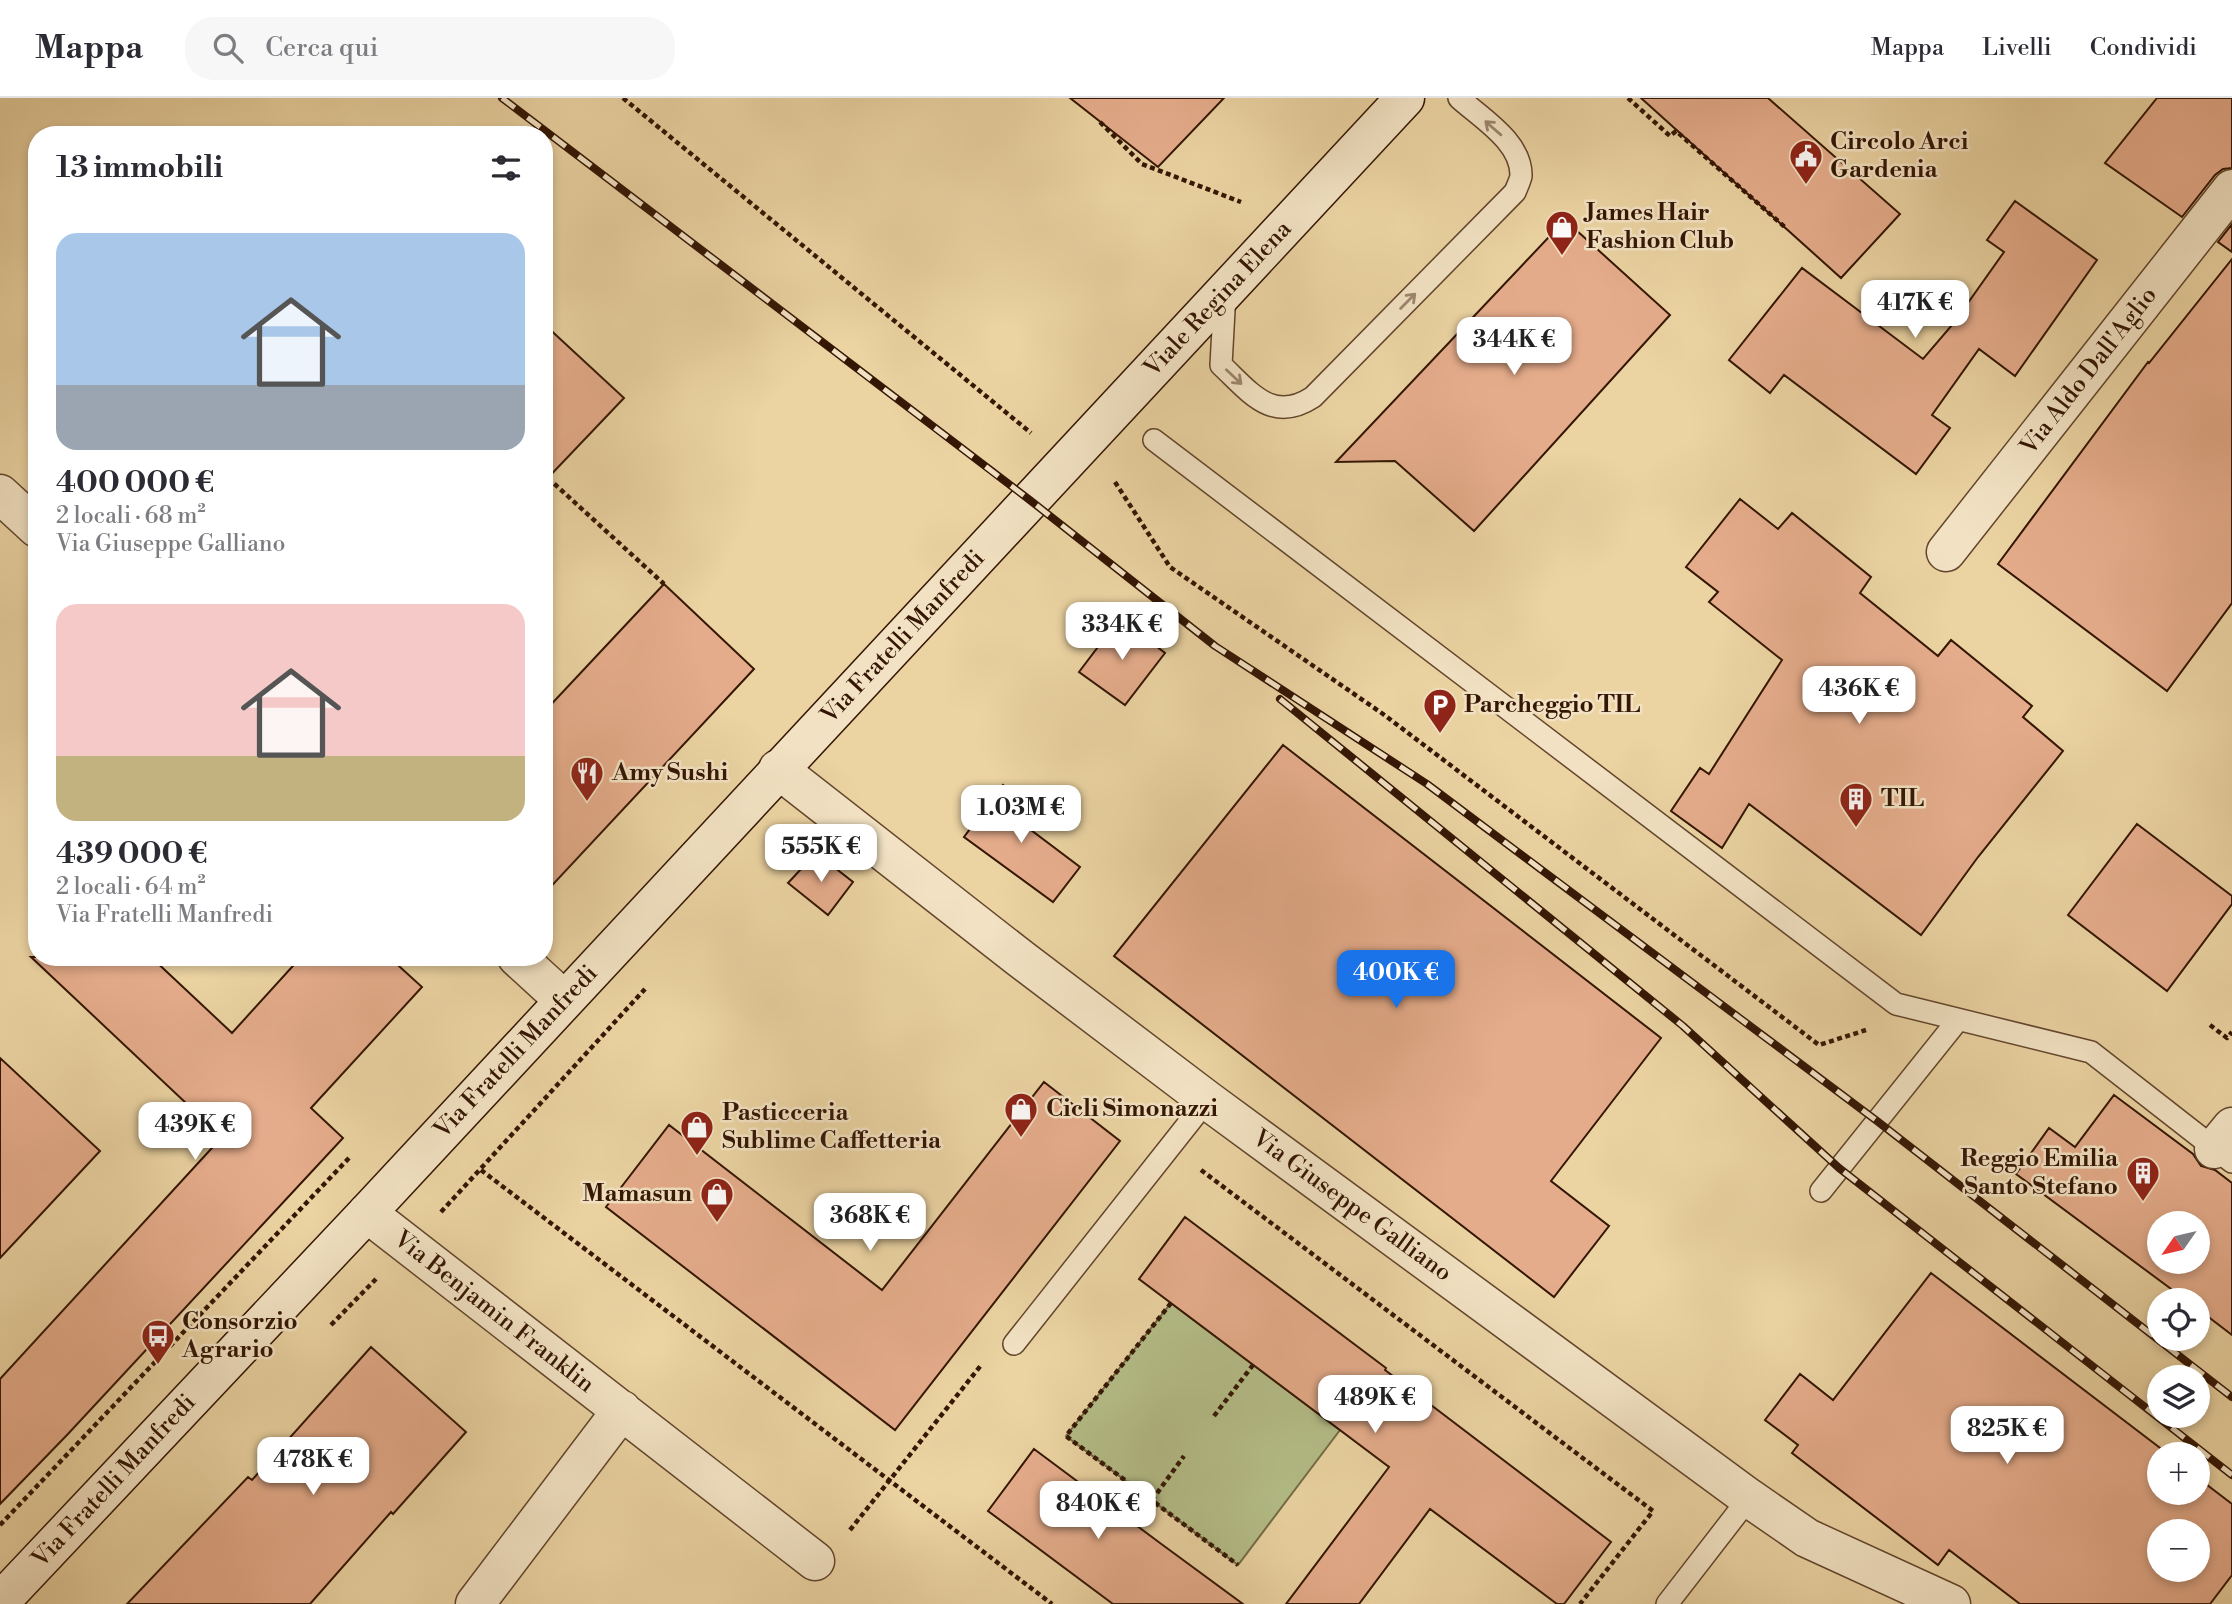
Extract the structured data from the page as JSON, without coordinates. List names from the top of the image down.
{
  "streets": {
    "street": [
      "Viale Regina Elena",
      "Via Aldo Dall'Aglio",
      "Via Fratelli Manfredi",
      "Via Giuseppe Galliano",
      "Via Benjamin Franklin"
    ]
  },
  "crossings": [
    ["Viale Regina Elena", "Via Fratelli Manfredi"],
    ["Via Fratelli Manfredi", "Via Giuseppe Galliano"],
    ["Via Fratelli Manfredi", "Via Benjamin Franklin"]
  ],
  "places": {
    "public building": ["Circolo Arci Gardenia"],
    "shop": [
      "James Hair Fashion Club",
      "Cicli Simonazzi",
      "Pasticceria Sublime Caffetteria",
      "Mamasun"
    ],
    "parking": ["Parcheggio TIL"],
    "restaurant": ["Amy Sushi"],
    "building": ["TIL", "Reggio Emilia Santo Stefano"],
    "bus stop": ["Consorzio Agrario"]
  },
  "north": "bottom left",
  "page": {
    "header": "Mappa",
    "search": "Cerca qui",
    "nav": ["Mappa", "Livelli", "Condividi"],
    "heading": "13 immobili",
    "list": [
      {
        "name": "400 000 €",
        "note": "2 locali · 68 m² · Via Giuseppe Galliano"
      },
      {
        "name": "439 000 €",
        "note": "2 locali · 64 m² · Via Fratelli Manfredi"
      }
    ],
    "price": [
      "417K €",
      "344K €",
      "334K €",
      "436K €",
      "1.03M €",
      "555K €",
      "400K €",
      "439K €",
      "368K €",
      "489K €",
      "825K €",
      "478K €",
      "840K €"
    ],
    "map_buttons": ["+", "−"]
  }
}
